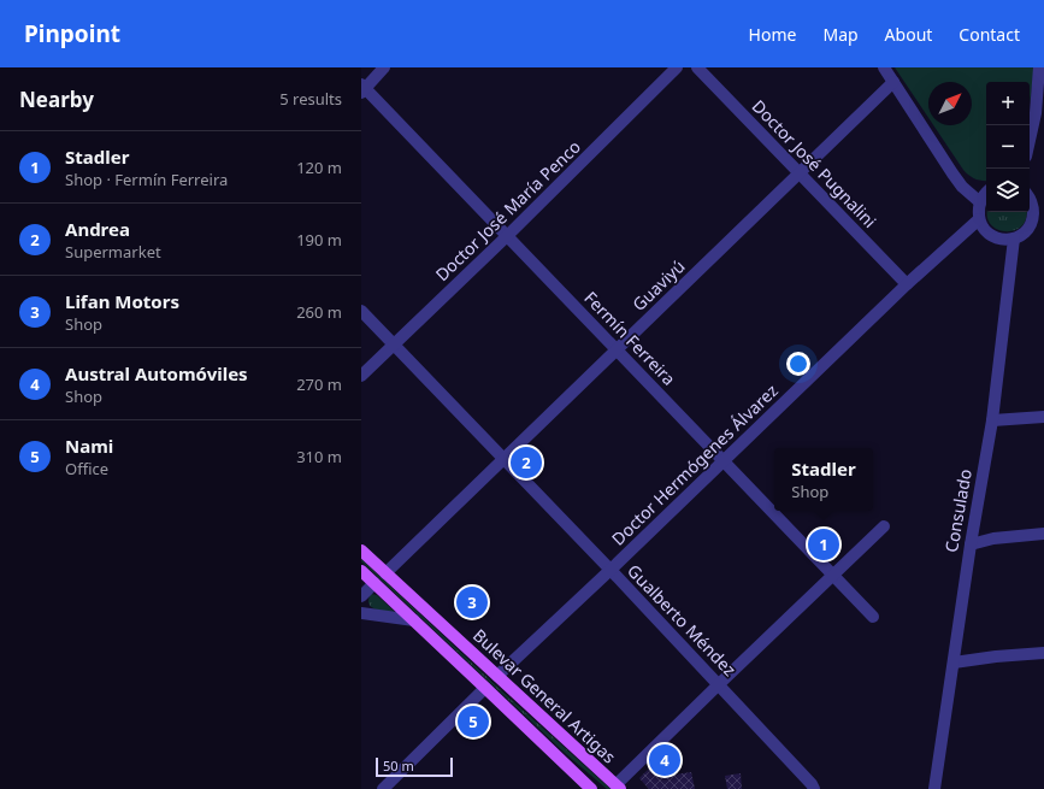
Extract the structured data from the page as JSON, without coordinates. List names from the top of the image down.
{
  "streets": {
    "main road": ["Bulevar General Artigas"],
    "street": [
      "Doctor José Pugnalini",
      "Doctor José María Penco",
      "Guaviyú",
      "Fermín Ferreira",
      "Doctor Hermógenes Álvarez",
      "Consulado",
      "Gualberto Méndez"
    ]
  },
  "crossings": [
    ["Doctor José Pugnalini", "Guaviyú"],
    ["Doctor José Pugnalini", "Doctor Hermógenes Álvarez"],
    ["Doctor José María Penco", "Fermín Ferreira"],
    ["Doctor José María Penco", "Gualberto Méndez"],
    ["Guaviyú", "Fermín Ferreira"],
    ["Guaviyú", "Gualberto Méndez"],
    ["Guaviyú", "Bulevar General Artigas"],
    ["Fermín Ferreira", "Doctor Hermógenes Álvarez"],
    ["Doctor Hermógenes Álvarez", "Gualberto Méndez"],
    ["Doctor Hermógenes Álvarez", "Bulevar General Artigas"]
  ],
  "scale_bar": "50 m",
  "north": "top right",
  "page": {
    "header": "Pinpoint",
    "nav": [
      "Home",
      "Map",
      "About",
      "Contact"
    ],
    "heading": ["Nearby", "5 results"],
    "map_buttons": ["+", "−"],
    "list": [
      {
        "mark": "1",
        "name": "Stadler",
        "note": "Shop · Fermín Ferreira",
        "value": "120 m"
      },
      {
        "mark": "2",
        "name": "Andrea",
        "note": "Supermarket",
        "value": "190 m"
      },
      {
        "mark": "3",
        "name": "Lifan Motors",
        "note": "Shop",
        "value": "260 m"
      },
      {
        "mark": "4",
        "name": "Austral Automóviles",
        "note": "Shop",
        "value": "270 m"
      },
      {
        "mark": "5",
        "name": "Nami",
        "note": "Office",
        "value": "310 m"
      }
    ],
    "pins": [
      "2",
      "1",
      "3",
      "5",
      "4"
    ],
    "popup": ["Stadler", "Shop"],
    "scale": "50 m"
  }
}
